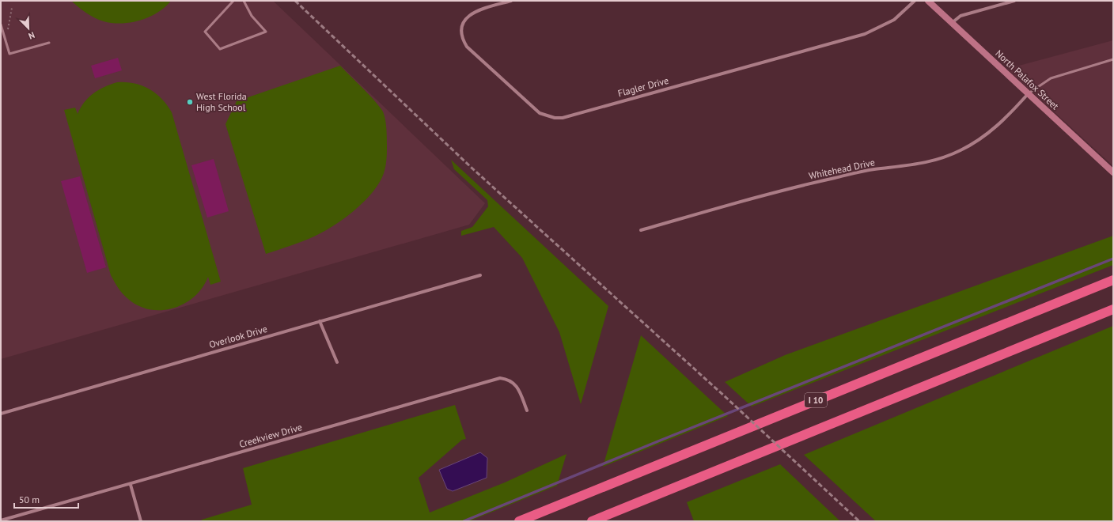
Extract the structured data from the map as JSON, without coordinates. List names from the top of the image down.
{
  "streets": {
    "highway": ["I 10"],
    "main road": ["North Palafox Street"],
    "street": [
      "Flagler Drive",
      "Whitehead Drive",
      "Overlook Drive",
      "Creekview Drive"
    ]
  },
  "crossings": [
    ["North Palafox Street", "Whitehead Drive"]
  ],
  "places": ["West Florida High School"],
  "scale_bar": "50 m",
  "north": "bottom right"
}
